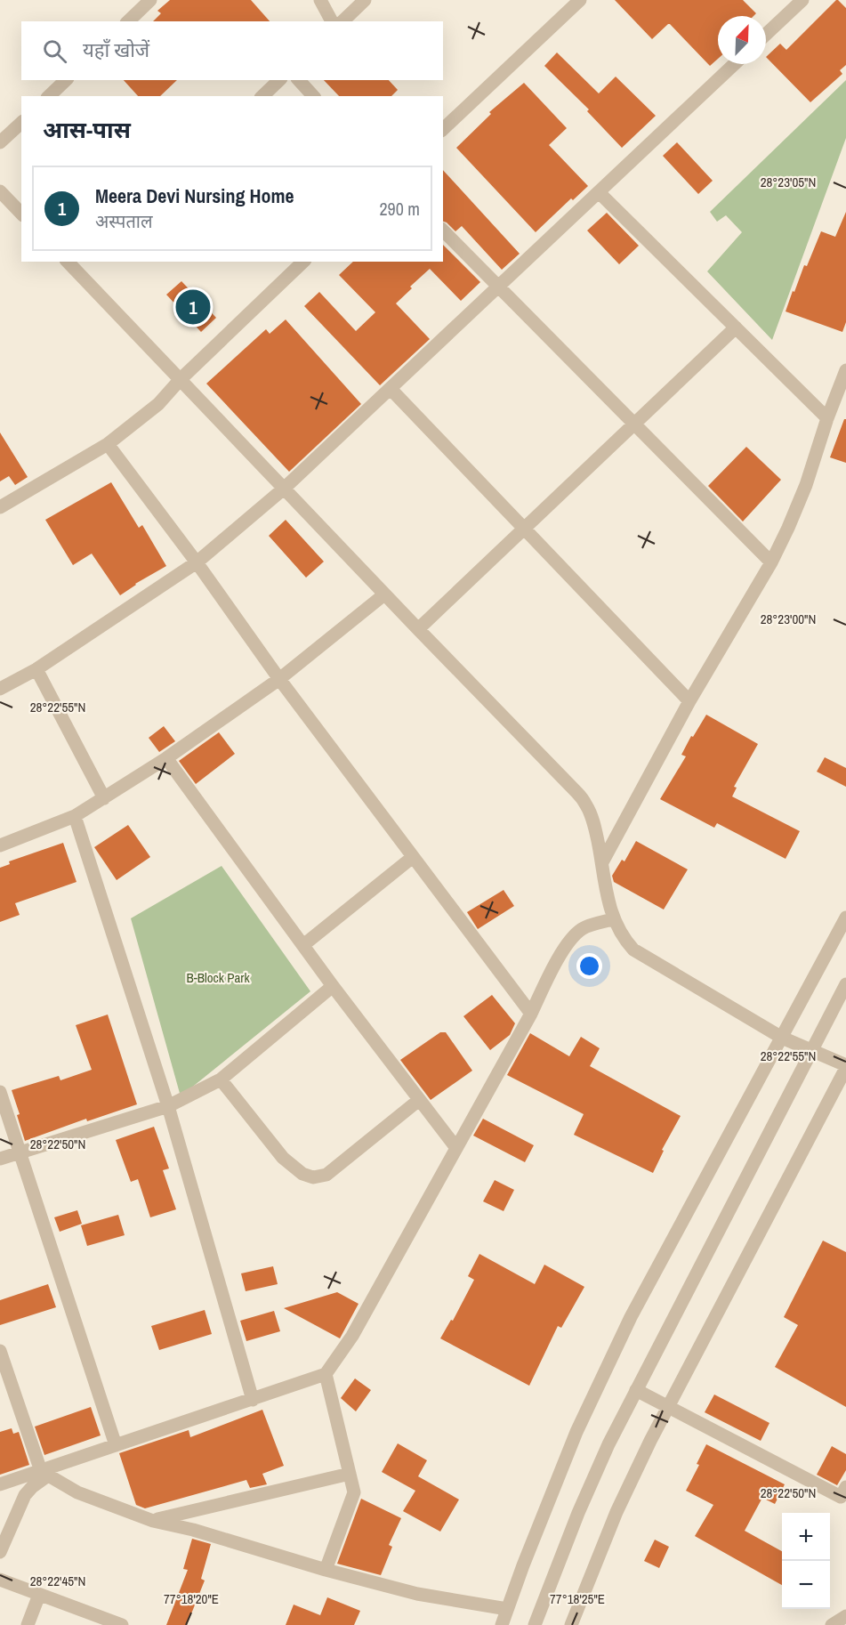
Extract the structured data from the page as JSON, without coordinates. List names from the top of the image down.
{
  "parks": ["B-Block Park"],
  "north": "top right",
  "page": {
    "search": "यहाँ खोजें",
    "heading": "आस-पास",
    "list": [
      {
        "mark": "1",
        "name": "Meera Devi Nursing Home",
        "note": "अस्पताल",
        "value": "290 m"
      }
    ],
    "pins": "1",
    "map_buttons": ["+", "−"]
  },
  "coordinates": [
    "28°23'05\"N",
    "28°23'00\"N",
    "28°22'55\"N",
    "28°22'50\"N",
    "28°22'45\"N",
    "77°18'20\"E",
    "77°18'25\"E"
  ]
}
